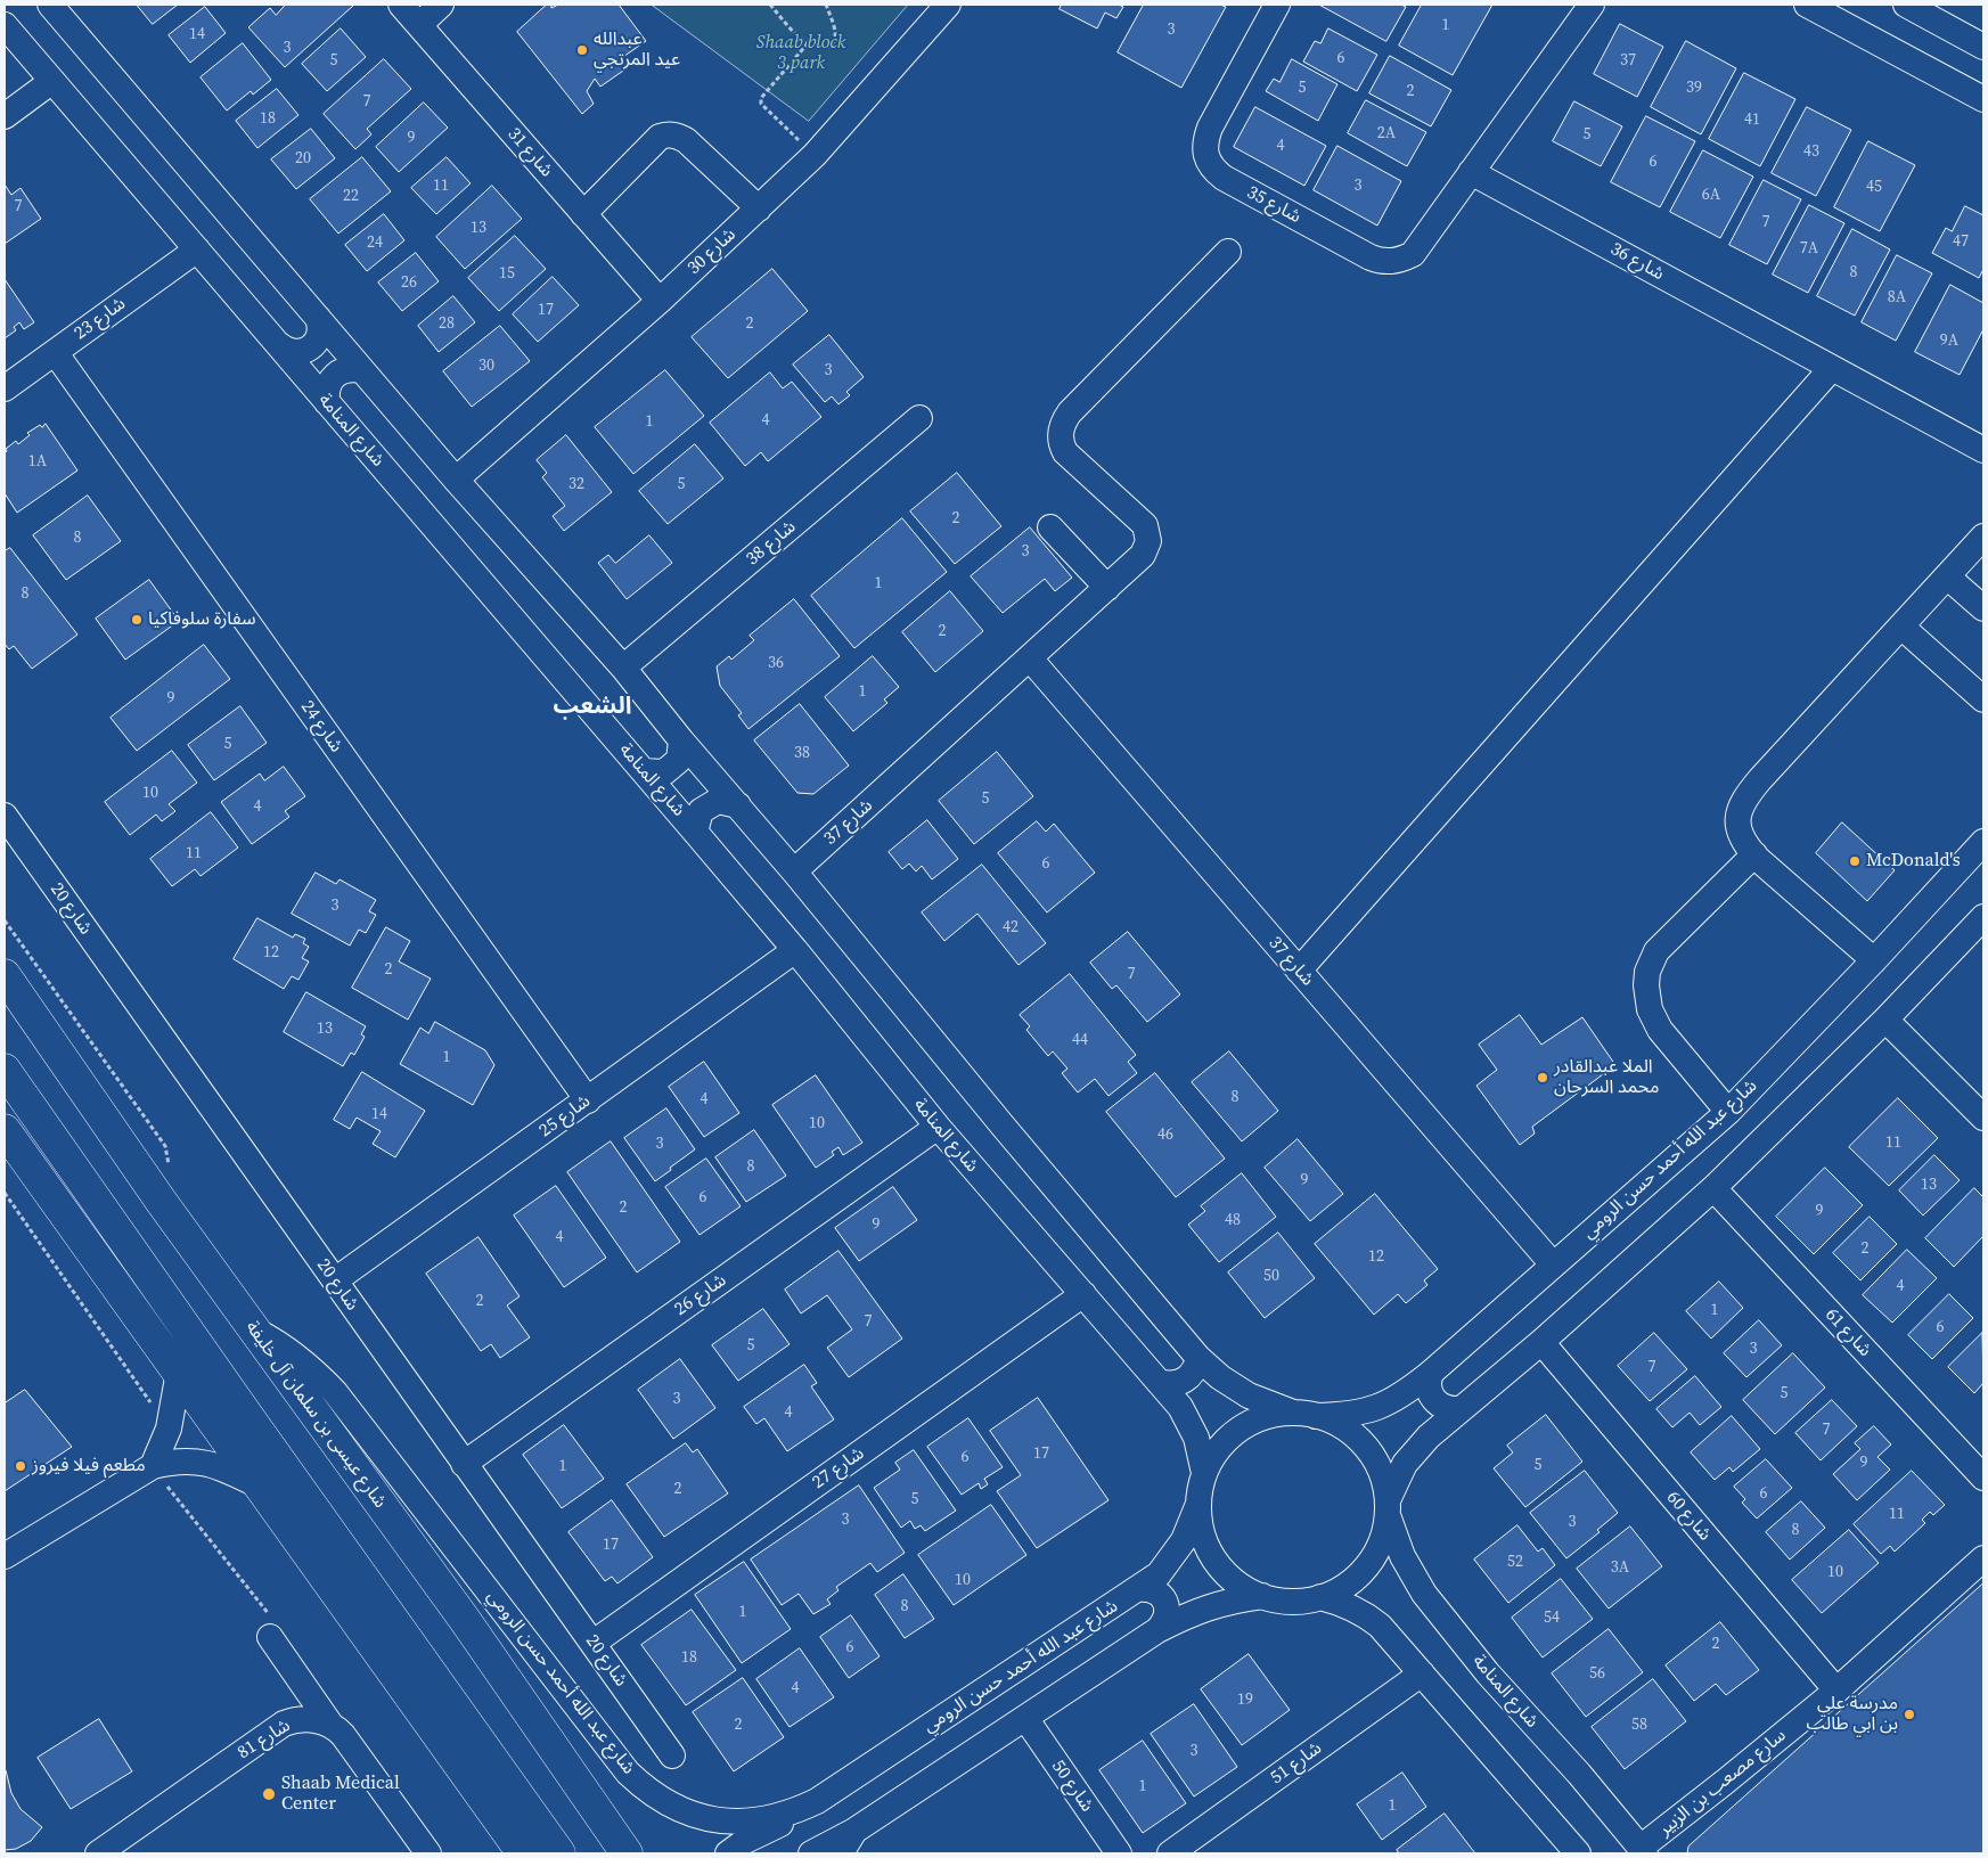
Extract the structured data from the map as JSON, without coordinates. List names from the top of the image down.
{
  "streets": {
    "highway": ["شارع عيسى بن سلمان آل خليفة"],
    "street": [
      "شارع 31",
      "شارع 35",
      "شارع 30",
      "شارع 36",
      "شارع 23",
      "شارع المنامة",
      "شارع 38",
      "شارع 24",
      "شارع 37",
      "شارع 20",
      "شارع 25",
      "شارع عبد الله أحمد حسن الرومي",
      "شارع 26",
      "شارع 61",
      "شارع 27",
      "شارع 60",
      "شارع 81",
      "شارع 51",
      "سارع مصعب بن الزبير",
      "شارع 50"
    ]
  },
  "crossings": [
    ["شارع 31", "شارع 30"],
    ["شارع 35", "شارع 36"],
    ["شارع 23", "شارع المنامة"],
    ["شارع 23", "شارع 24"],
    ["شارع المنامة", "شارع 25"],
    ["شارع المنامة", "شارع عبد الله أحمد حسن الرومي"],
    ["شارع المنامة", "شارع 26"],
    ["شارع المنامة", "شارع 27"],
    ["شارع المنامة", "سارع مصعب بن الزبير"],
    ["شارع 24", "شارع 25"],
    ["شارع 37", "شارع عبد الله أحمد حسن الرومي"],
    ["شارع 20", "شارع 25"],
    ["شارع 20", "شارع 26"],
    ["شارع 20", "شارع 27"],
    ["شارع عبد الله أحمد حسن الرومي", "شارع عيسى بن سلمان آل خليفة"],
    ["شارع 60", "سارع مصعب بن الزبير"]
  ],
  "districts": ["الشعب"],
  "parks": ["Shaab block 3 park"],
  "places": [
    "عبدالله عيد المرتجي",
    "سفارة سلوفاكيا",
    "McDonald's",
    "الملا عبدالقادر محمد السرحان",
    "مطعم فيلا فيروز",
    "مدرسة علي بن ابي طالب",
    "Shaab Medical Center"
  ],
  "house_numbers": [
    "1",
    "3",
    "14",
    "3",
    "6",
    "5",
    "37",
    "5",
    "39",
    "2",
    "7",
    "18",
    "41",
    "2A",
    "5",
    "9",
    "4",
    "43",
    "20",
    "6",
    "11",
    "3",
    "45",
    "6A",
    "22",
    "7",
    "7",
    "13",
    "47",
    "24",
    "7A",
    "8",
    "15",
    "26",
    "8A",
    "17",
    "28",
    "2",
    "9A",
    "30",
    "3",
    "4",
    "1",
    "1A",
    "32",
    "5",
    "2",
    "8",
    "3",
    "1",
    "8",
    "2",
    "36",
    "1",
    "9",
    "5",
    "38",
    "10",
    "5",
    "4",
    "11",
    "6",
    "3",
    "42",
    "12",
    "2",
    "7",
    "13",
    "44",
    "1",
    "8",
    "4",
    "14",
    "10",
    "46",
    "11",
    "3",
    "8",
    "9",
    "13",
    "6",
    "2",
    "9",
    "48",
    "9",
    "4",
    "2",
    "12",
    "50",
    "4",
    "2",
    "1",
    "7",
    "6",
    "5",
    "3",
    "7",
    "5",
    "3",
    "4",
    "7",
    "17",
    "6",
    "9",
    "5",
    "1",
    "2",
    "6",
    "5",
    "11",
    "3",
    "3",
    "8",
    "17",
    "52",
    "3A",
    "10",
    "10",
    "8",
    "1",
    "54",
    "2",
    "6",
    "18",
    "56",
    "4",
    "19",
    "2",
    "58",
    "3",
    "1",
    "1"
  ]
}
